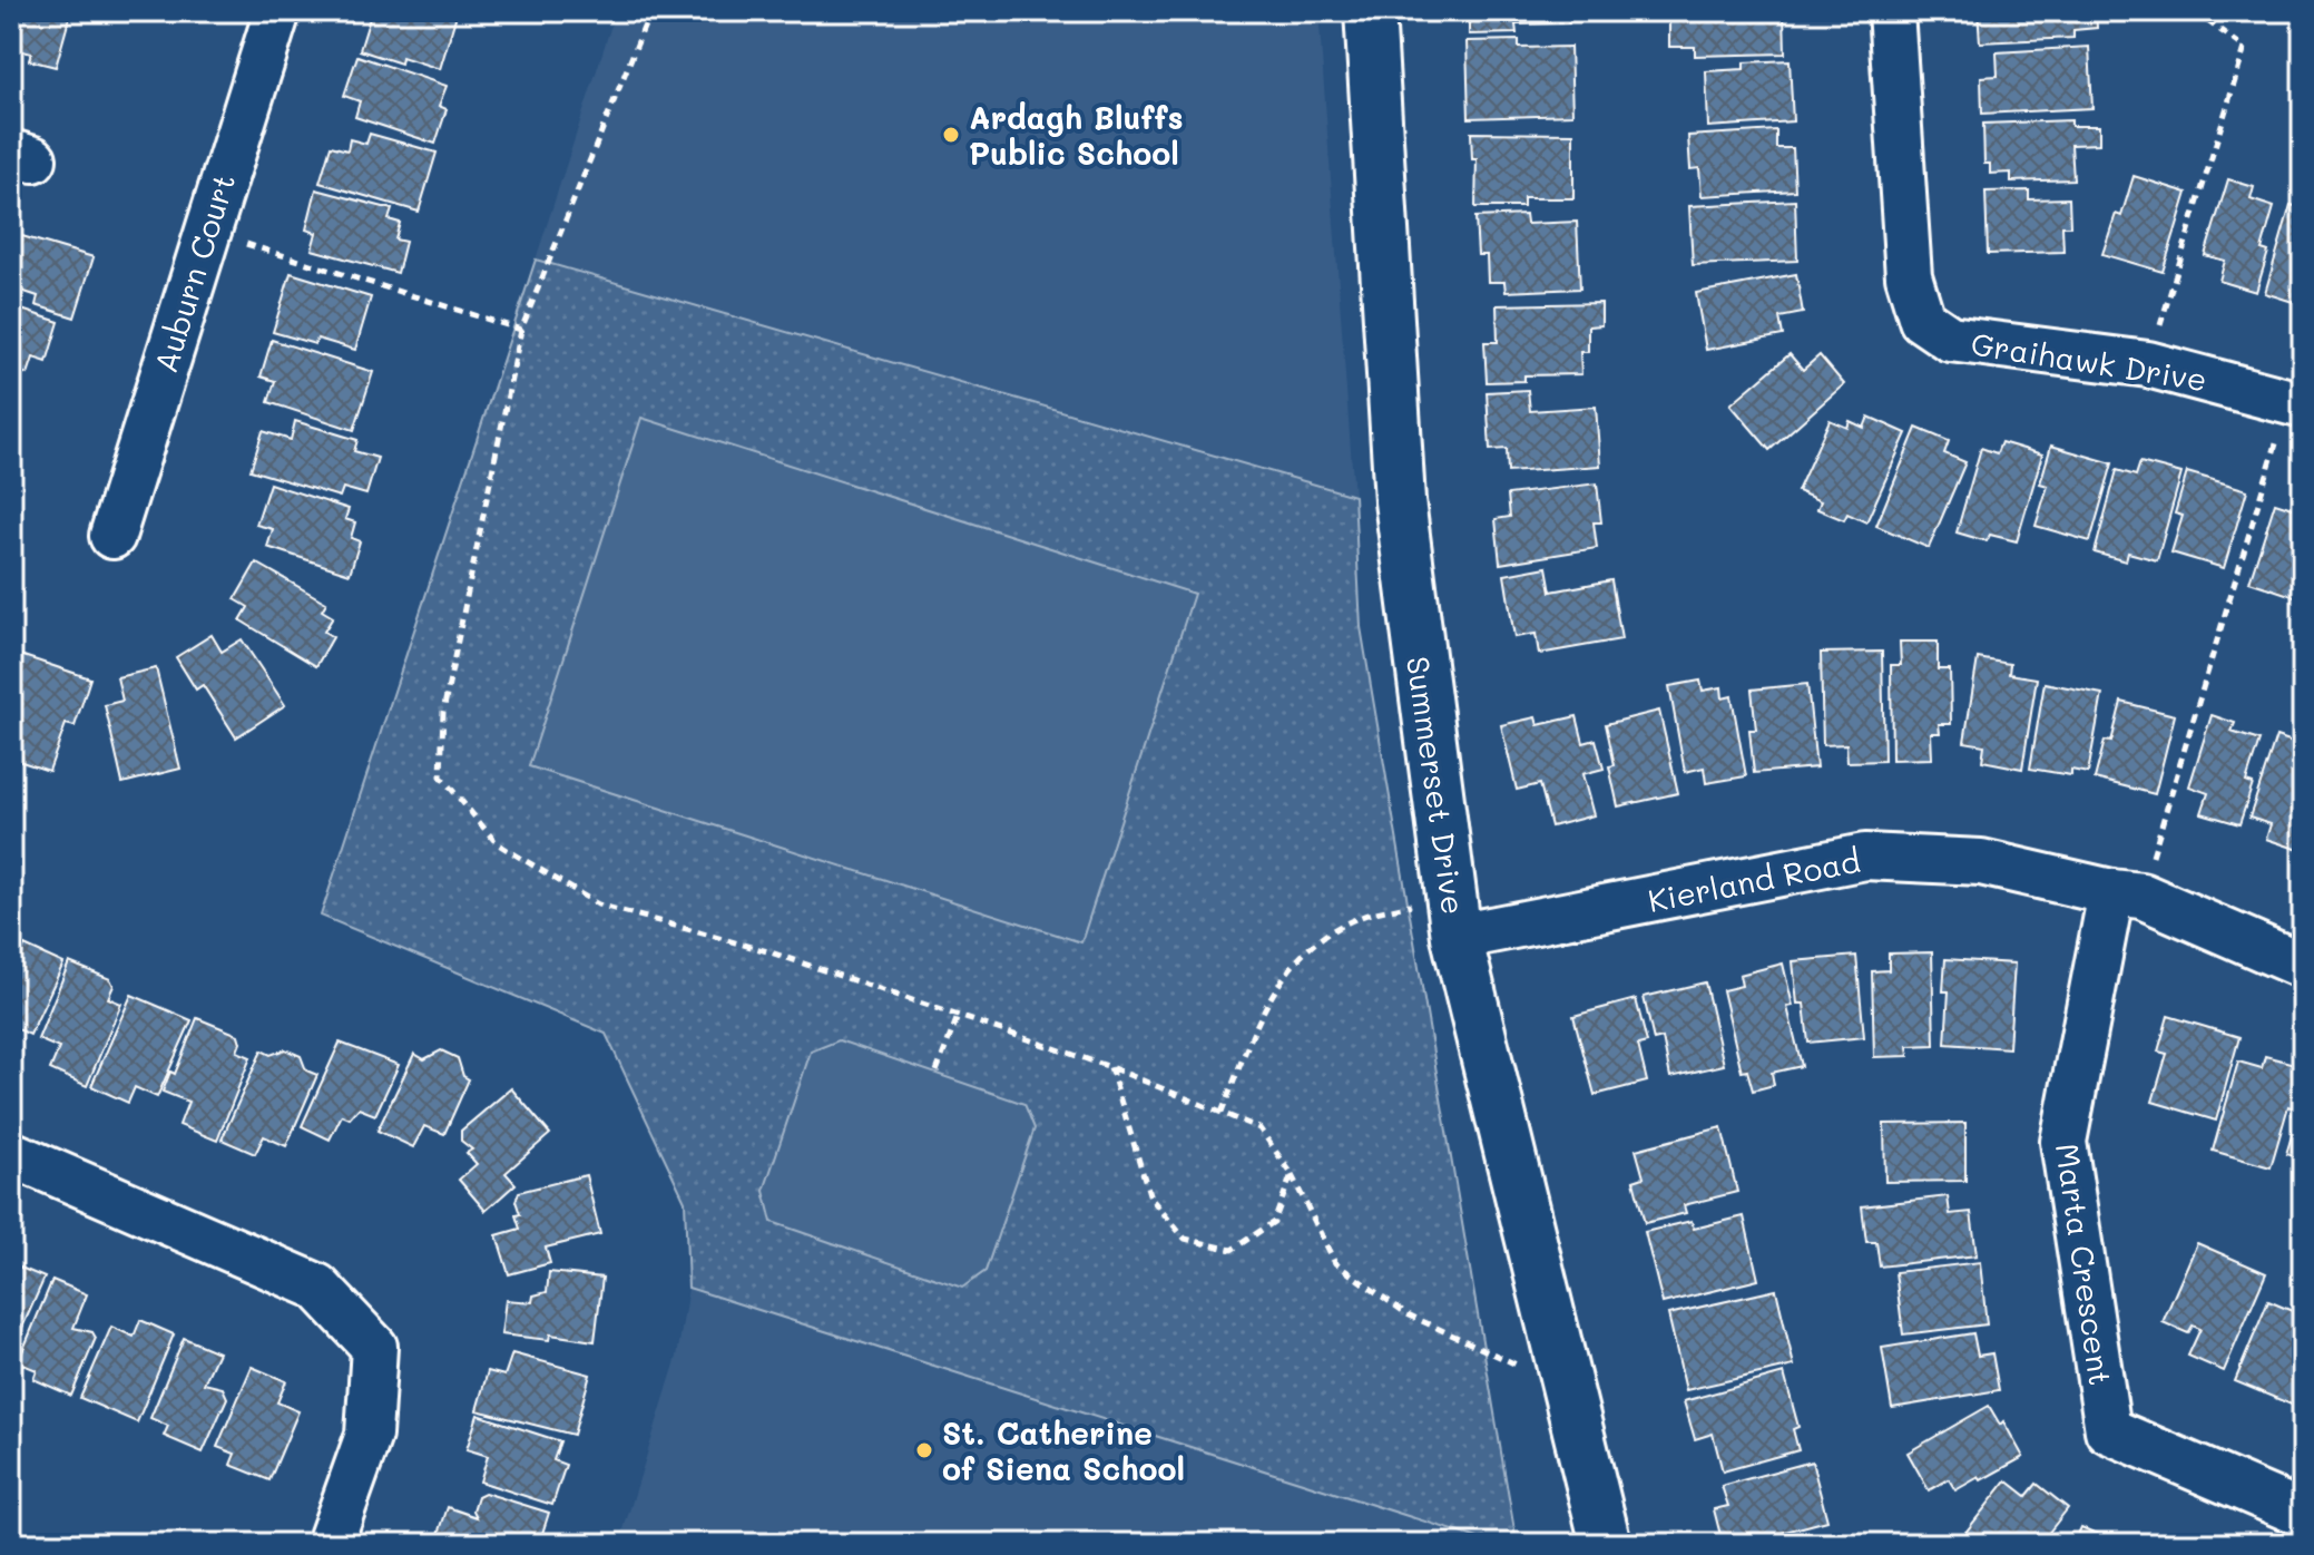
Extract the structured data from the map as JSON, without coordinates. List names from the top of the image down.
{
  "streets": {
    "street": [
      "Auburn Court",
      "Graihawk Drive",
      "Summerset Drive",
      "Kierland Road",
      "Marta Crescent"
    ]
  },
  "crossings": [
    ["Summerset Drive", "Kierland Road"],
    ["Kierland Road", "Marta Crescent"]
  ],
  "places": ["Ardagh Bluffs Public School", "St. Catherine of Siena School"]
}
